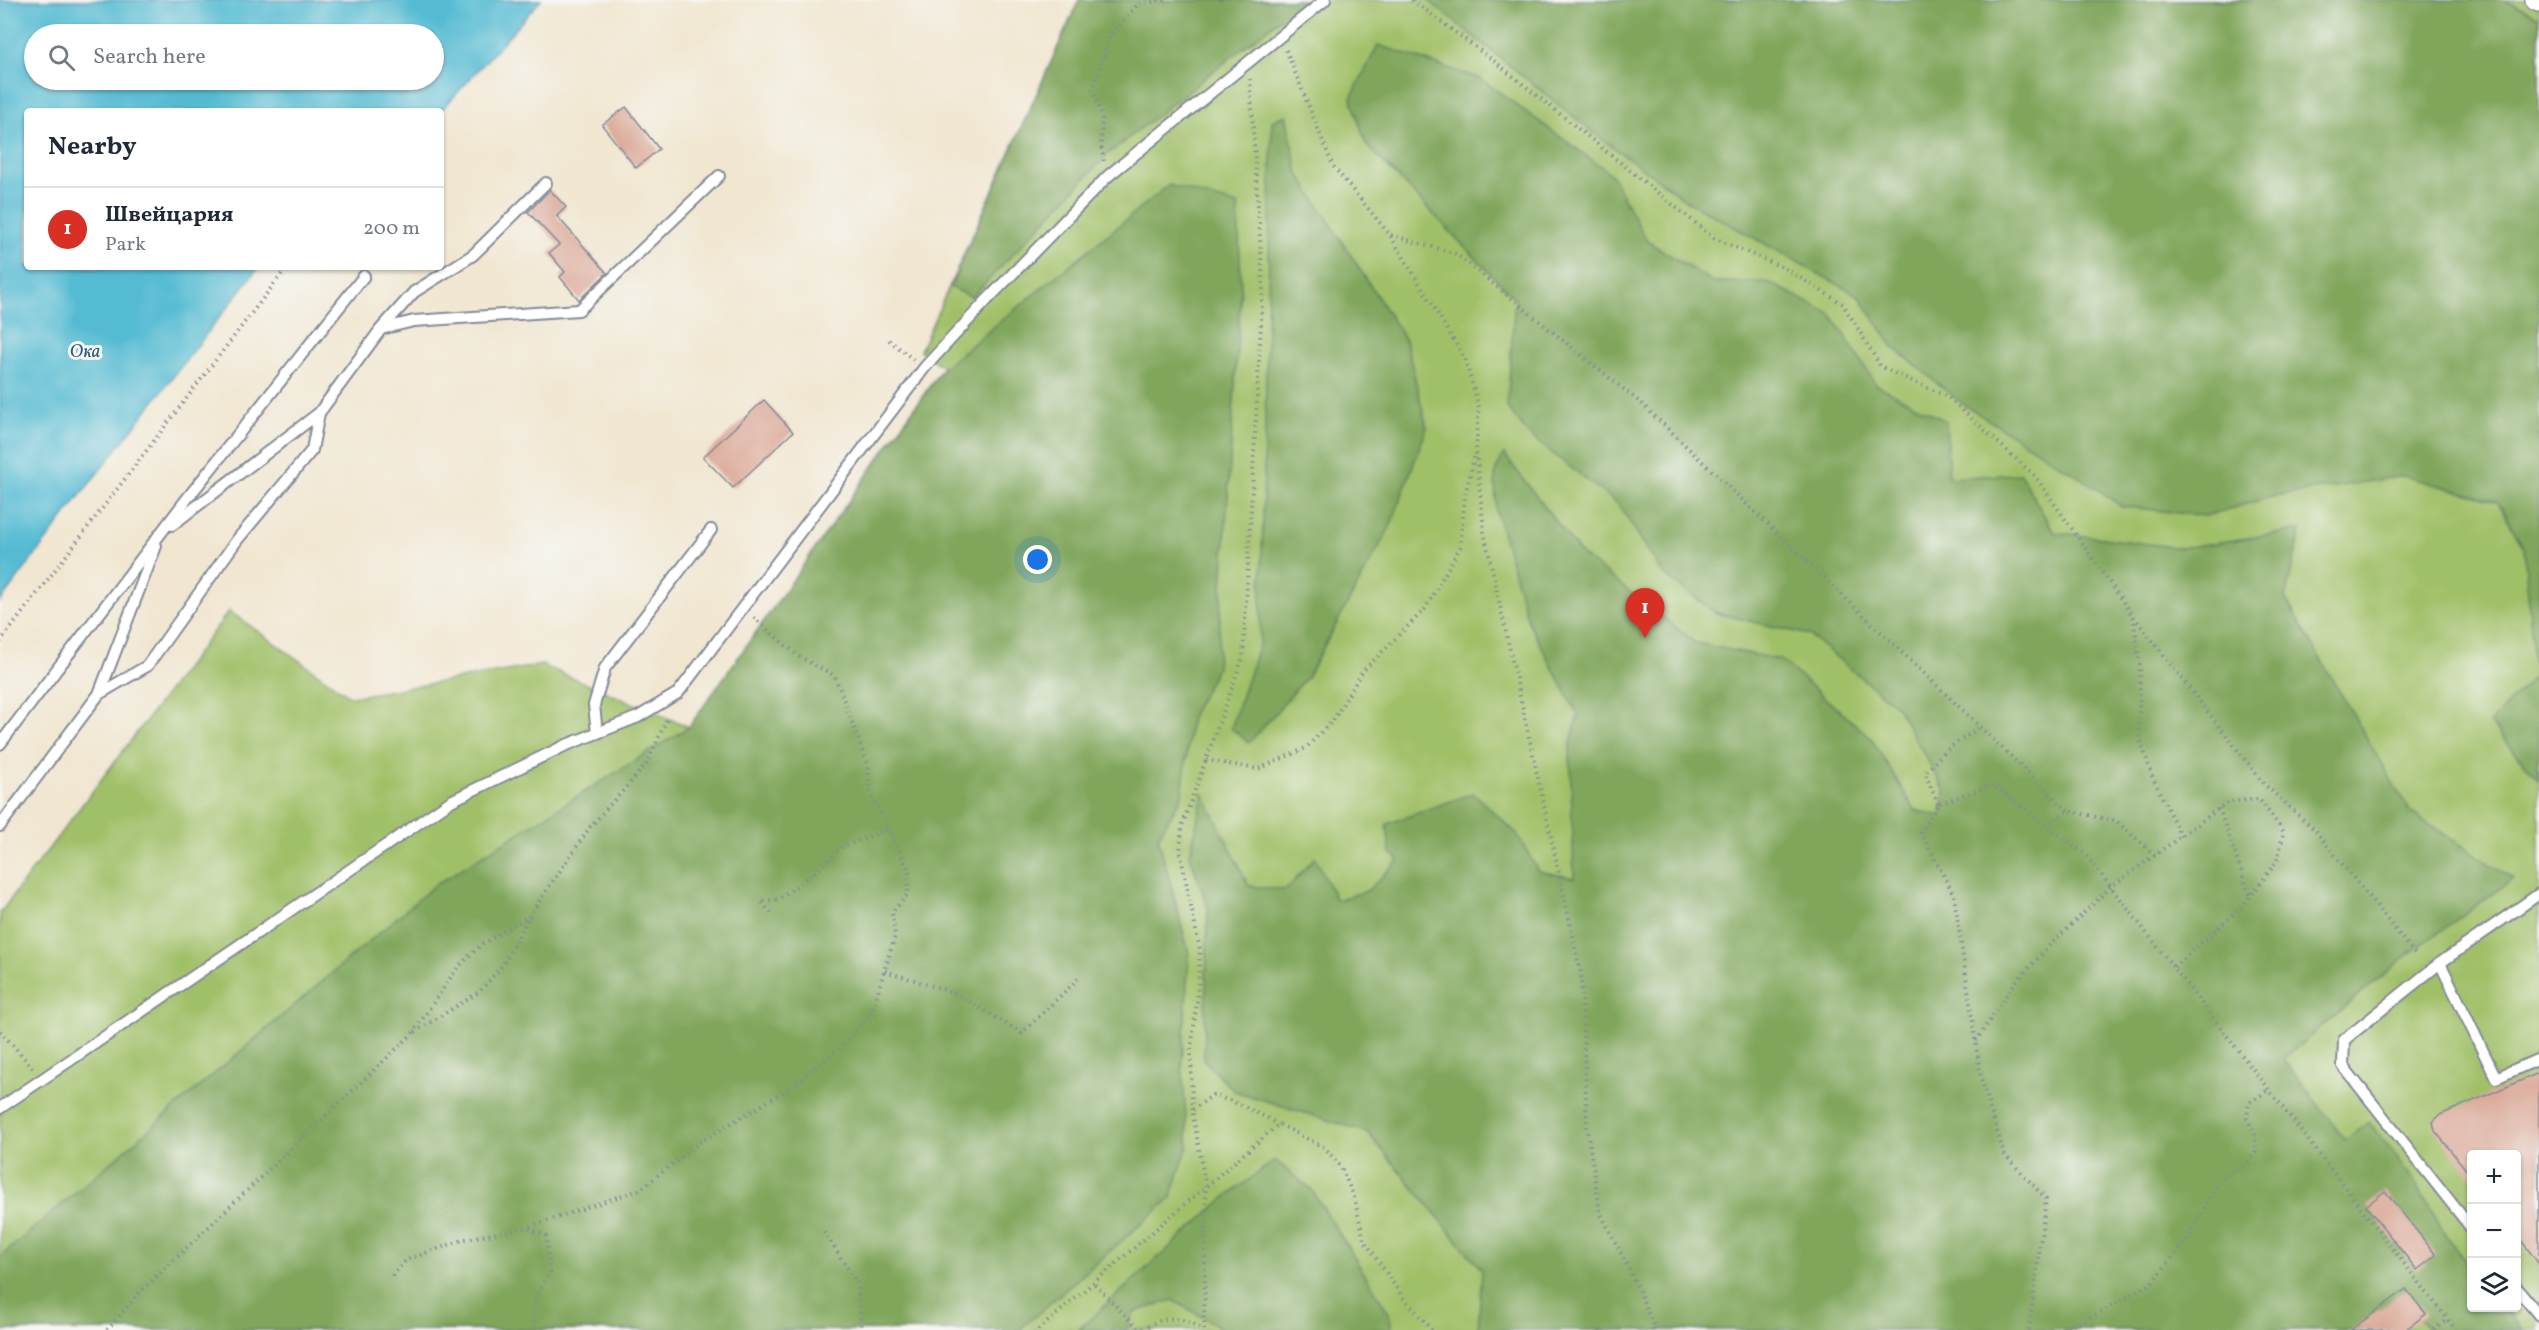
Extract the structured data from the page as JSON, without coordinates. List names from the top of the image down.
{
  "water": ["Ока"],
  "page": {
    "search": "Search here",
    "heading": "Nearby",
    "list": [
      {
        "mark": "1",
        "name": "Швейцария",
        "note": "Park",
        "value": "200 m"
      }
    ],
    "pins": "1",
    "map_buttons": ["+", "−"]
  }
}
